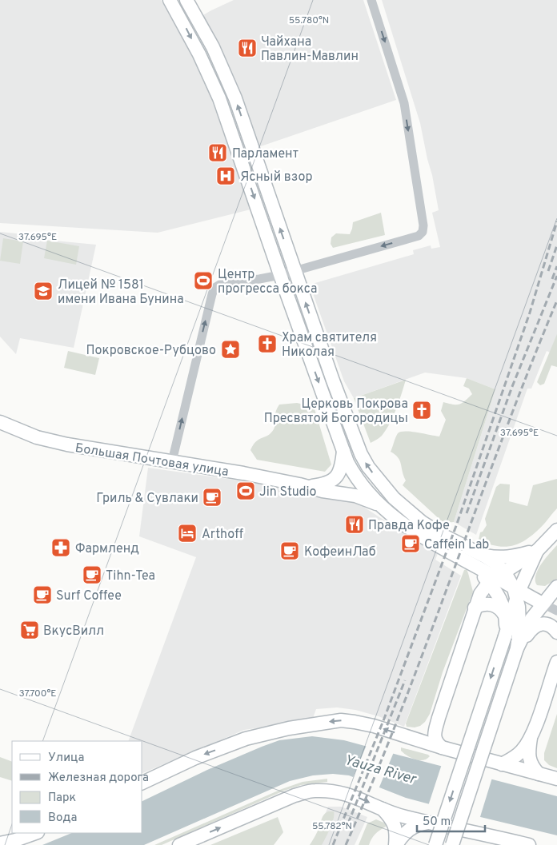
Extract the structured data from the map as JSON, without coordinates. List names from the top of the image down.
{
  "streets": {
    "main road": ["Большая Почтовая улица"]
  },
  "water": ["Yauza River"],
  "places": {
    "restaurant": ["Чайхана Павлин-Мавлин", "Парламент", "Правда Кофе"],
    "hospital": ["Ясный взор"],
    "sports": ["Центр прогресса бокса", "Jin Studio"],
    "school or university": ["Лицей № 1581 имени Ивана Бунина"],
    "church": ["Храм святителя Николая", "Церковь Покрова Пресвятой Богородицы"],
    "place": ["Покровское-Рубцово"],
    "cafe": [
      "Гриль & Сувлаки",
      "Caffein Lab",
      "КофеинЛаб",
      "Tihn-Tea",
      "Surf Coffee"
    ],
    "hotel": ["Arthoff"],
    "pharmacy": ["Фармленд"],
    "supermarket": ["ВкусВилл"]
  },
  "legend": [
    "Улица",
    "Железная дорога",
    "Парк",
    "Вода"
  ],
  "scale_bar": "50 m",
  "coordinates": [
    "55.780°N",
    "37.695°E",
    "37.700°E",
    "55.782°N"
  ]
}
